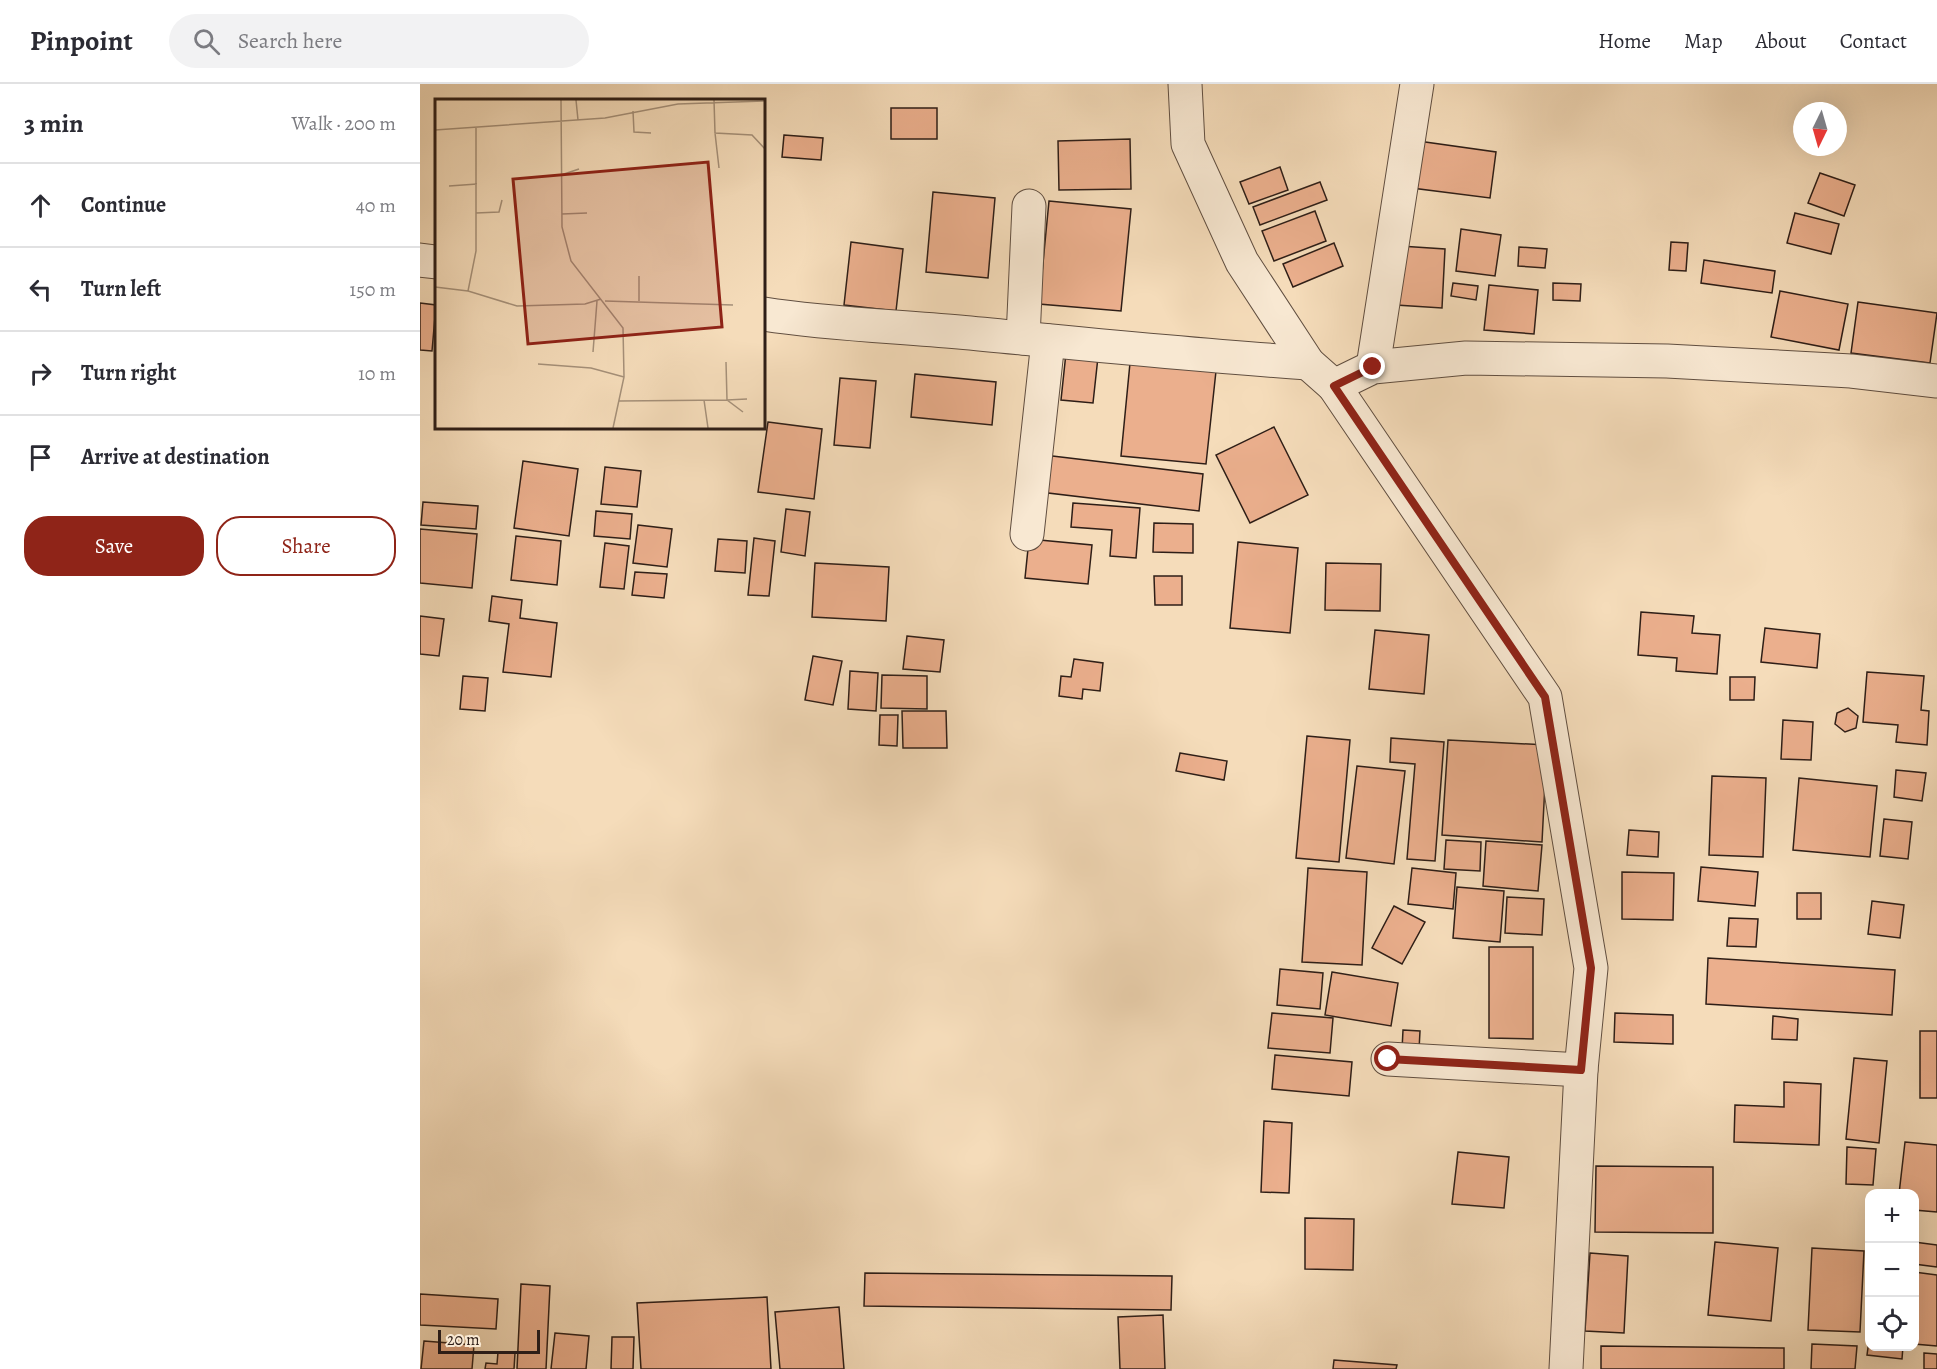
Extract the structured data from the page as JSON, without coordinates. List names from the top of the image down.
{
  "scale_bar": "20 m",
  "north": "bottom",
  "page": {
    "header": "Pinpoint",
    "search": "Search here",
    "nav": [
      "Home",
      "Map",
      "About",
      "Contact"
    ],
    "heading": ["3 min", "Walk · 200 m"],
    "list": [
      ["Continue", "40 m"],
      ["Turn left", "150 m"],
      ["Turn right", "10 m"],
      "Arrive at destination"
    ],
    "buttons": ["Save", "Share"],
    "map_buttons": ["+", "−"],
    "scale": "20 m"
  }
}
